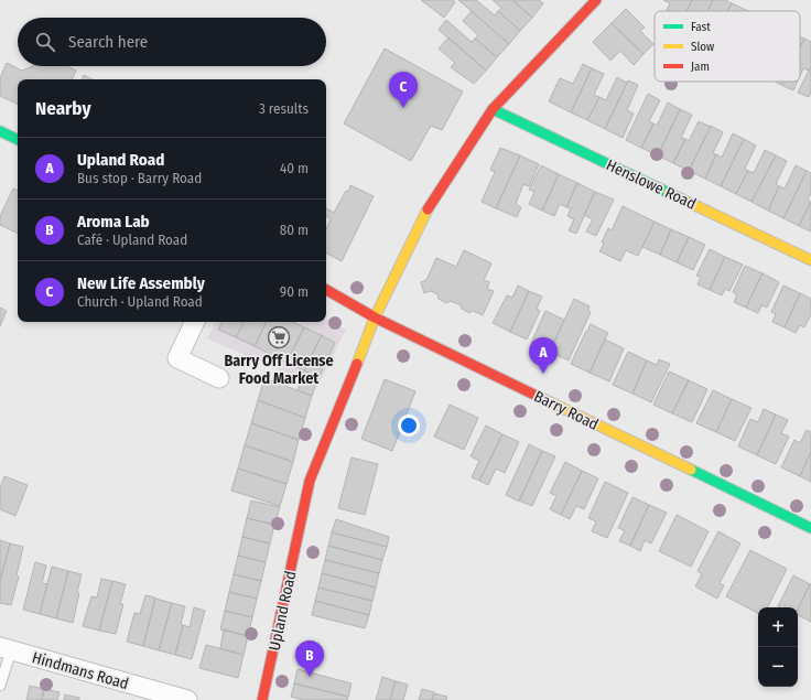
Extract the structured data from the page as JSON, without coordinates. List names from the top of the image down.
{
  "streets": {
    "street": [
      "Henslowe Road",
      "Barry Road",
      "Upland Road",
      "Hindmans Road"
    ]
  },
  "crossings": [
    ["Henslowe Road", "Upland Road"],
    ["Barry Road", "Upland Road"]
  ],
  "places": {
    "supermarket": ["Barry Off License Food Market"]
  },
  "legend": ["Fast", "Slow", "Jam"],
  "page": {
    "search": "Search here",
    "pins": ["C", "A", "B"],
    "heading": ["Nearby", "3 results"],
    "list": [
      {
        "mark": "A",
        "name": "Upland Road",
        "note": "Bus stop · Barry Road",
        "value": "40 m"
      },
      {
        "mark": "B",
        "name": "Aroma Lab",
        "note": "Café · Upland Road",
        "value": "80 m"
      },
      {
        "mark": "C",
        "name": "New Life Assembly",
        "note": "Church · Upland Road",
        "value": "90 m"
      }
    ],
    "map_buttons": ["+", "−"]
  }
}
